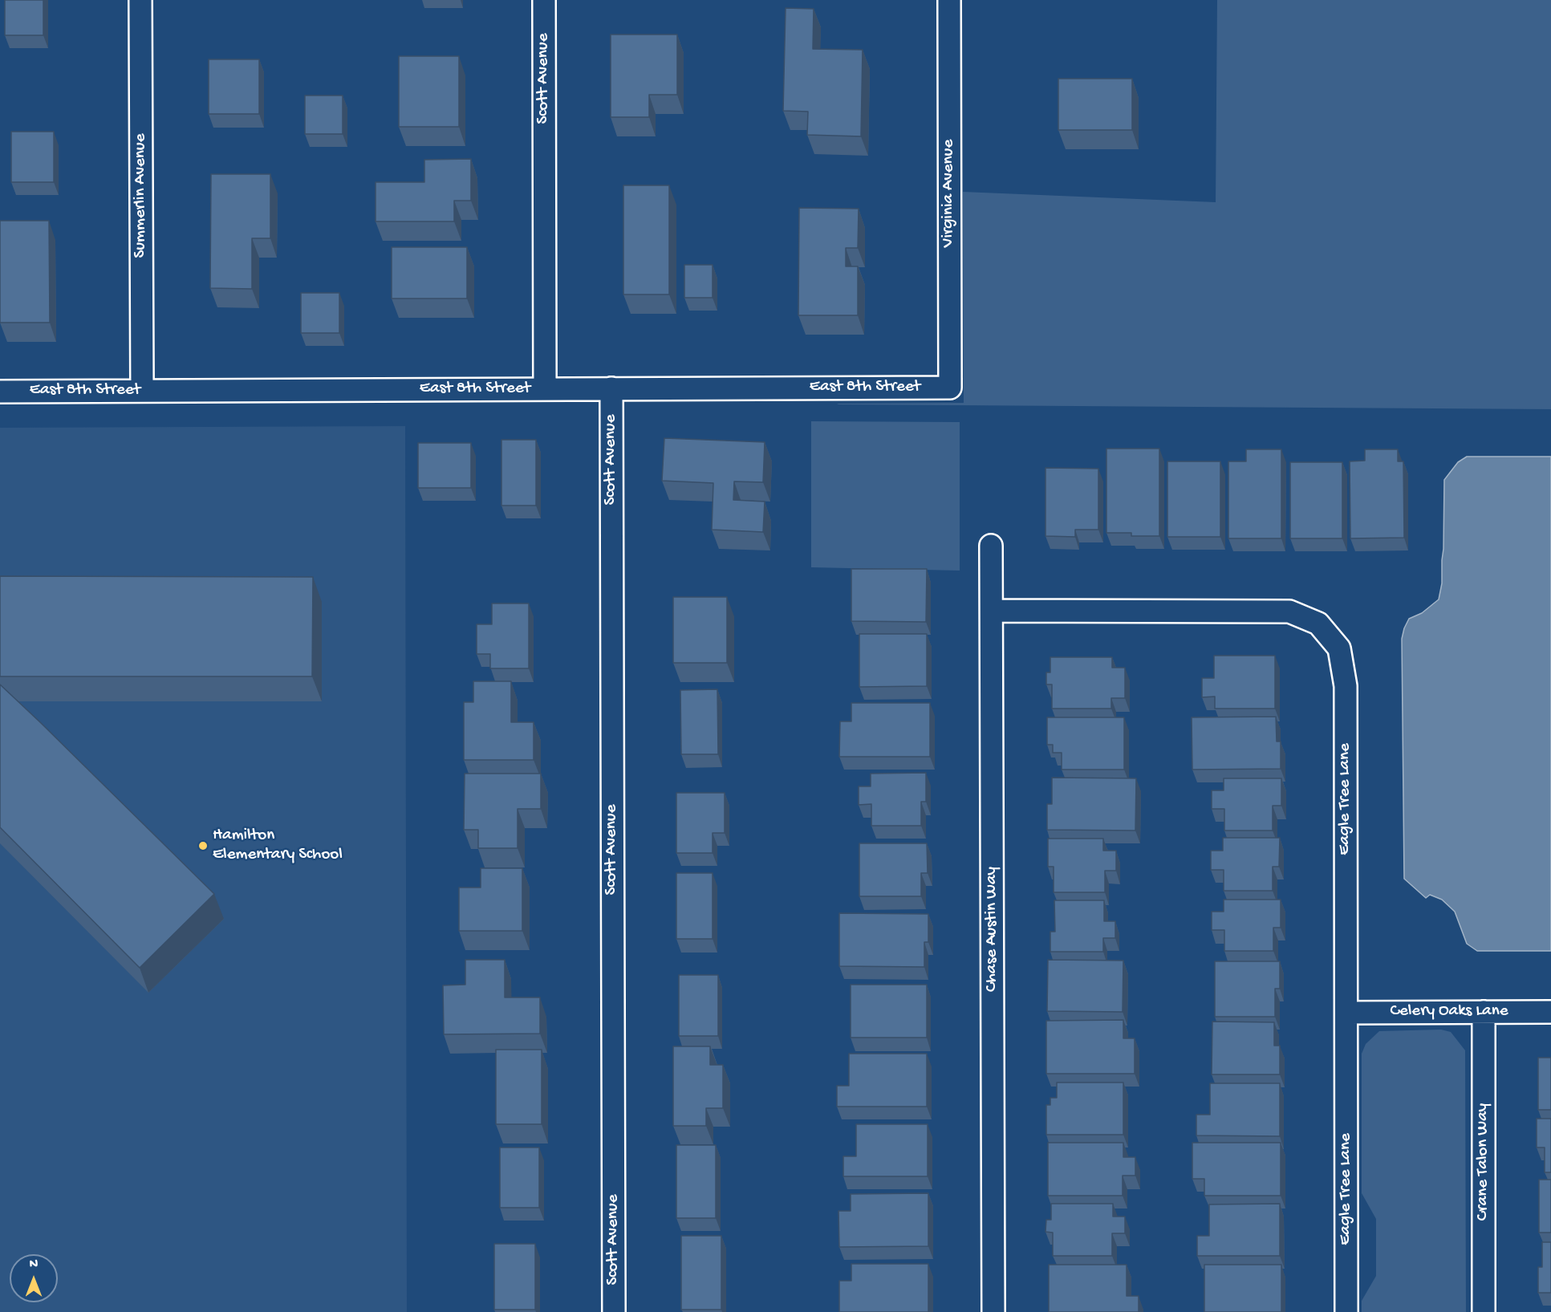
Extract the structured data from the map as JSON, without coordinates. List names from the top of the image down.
{
  "streets": {
    "street": [
      "Scott Avenue",
      "Virginia Avenue",
      "Summerlin Avenue",
      "East 8th Street",
      "Eagle Tree Lane",
      "Chase Austin Way",
      "Celery Oaks Lane",
      "Crane Talon Way"
    ]
  },
  "crossings": [
    ["Scott Avenue", "East 8th Street"],
    ["Virginia Avenue", "East 8th Street"],
    ["Summerlin Avenue", "East 8th Street"],
    ["Eagle Tree Lane", "Chase Austin Way"],
    ["Eagle Tree Lane", "Celery Oaks Lane"],
    ["Celery Oaks Lane", "Crane Talon Way"]
  ],
  "places": ["Hamilton Elementary School"],
  "north": "top"
}
